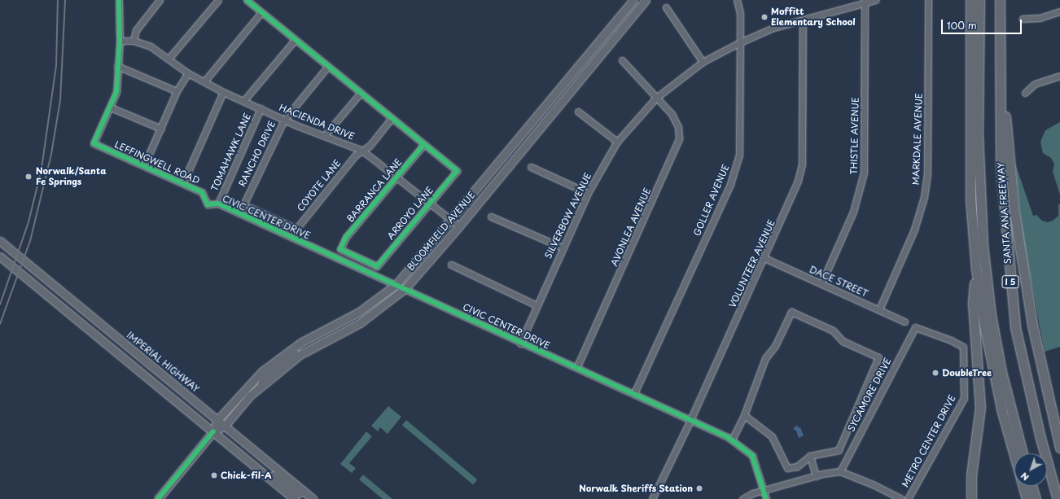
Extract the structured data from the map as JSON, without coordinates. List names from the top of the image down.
{
  "streets": {
    "highway": ["SANTA ANA FREEWAY", "I 5"],
    "main road": ["BLOOMFIELD AVENUE", "IMPERIAL HIGHWAY"],
    "street": [
      "HACIENDA DRIVE",
      "THISTLE AVENUE",
      "MARKDALE AVENUE",
      "TOMAHAWK LANE",
      "RANCHO DRIVE",
      "LEFFINGWELL ROAD",
      "COYOTE LANE",
      "BARRANCA LANE",
      "GOLLER AVENUE",
      "ARROYO LANE",
      "SILVERBOW AVENUE",
      "CIVIC CENTER DRIVE",
      "AVONLEA AVENUE",
      "VOLUNTEER AVENUE",
      "DACE STREET",
      "SYCAMORE DRIVE",
      "METRO CENTER DRIVE"
    ]
  },
  "crossings": [
    ["HACIENDA DRIVE", "TOMAHAWK LANE"],
    ["HACIENDA DRIVE", "RANCHO DRIVE"],
    ["HACIENDA DRIVE", "COYOTE LANE"],
    ["HACIENDA DRIVE", "BARRANCA LANE"],
    ["HACIENDA DRIVE", "ARROYO LANE"],
    ["HACIENDA DRIVE", "BLOOMFIELD AVENUE"],
    ["THISTLE AVENUE", "SILVERBOW AVENUE"],
    ["THISTLE AVENUE", "DACE STREET"],
    ["MARKDALE AVENUE", "DACE STREET"],
    ["TOMAHAWK LANE", "CIVIC CENTER DRIVE"],
    ["RANCHO DRIVE", "CIVIC CENTER DRIVE"],
    ["LEFFINGWELL ROAD", "CIVIC CENTER DRIVE"],
    ["BARRANCA LANE", "ARROYO LANE"],
    ["GOLLER AVENUE", "SILVERBOW AVENUE"],
    ["GOLLER AVENUE", "CIVIC CENTER DRIVE"],
    ["SILVERBOW AVENUE", "CIVIC CENTER DRIVE"],
    ["SILVERBOW AVENUE", "AVONLEA AVENUE"],
    ["SILVERBOW AVENUE", "VOLUNTEER AVENUE"],
    ["CIVIC CENTER DRIVE", "AVONLEA AVENUE"],
    ["CIVIC CENTER DRIVE", "BLOOMFIELD AVENUE"],
    ["CIVIC CENTER DRIVE", "VOLUNTEER AVENUE"],
    ["BLOOMFIELD AVENUE", "IMPERIAL HIGHWAY"],
    ["VOLUNTEER AVENUE", "DACE STREET"],
    ["SYCAMORE DRIVE", "METRO CENTER DRIVE"]
  ],
  "places": [
    "Moffitt Elementary School",
    "Norwalk/Santa Fe Springs",
    "DoubleTree",
    "Chick-fil-A",
    "Norwalk Sheriffs Station"
  ],
  "scale_bar": "100 m",
  "north": "bottom left"
}
